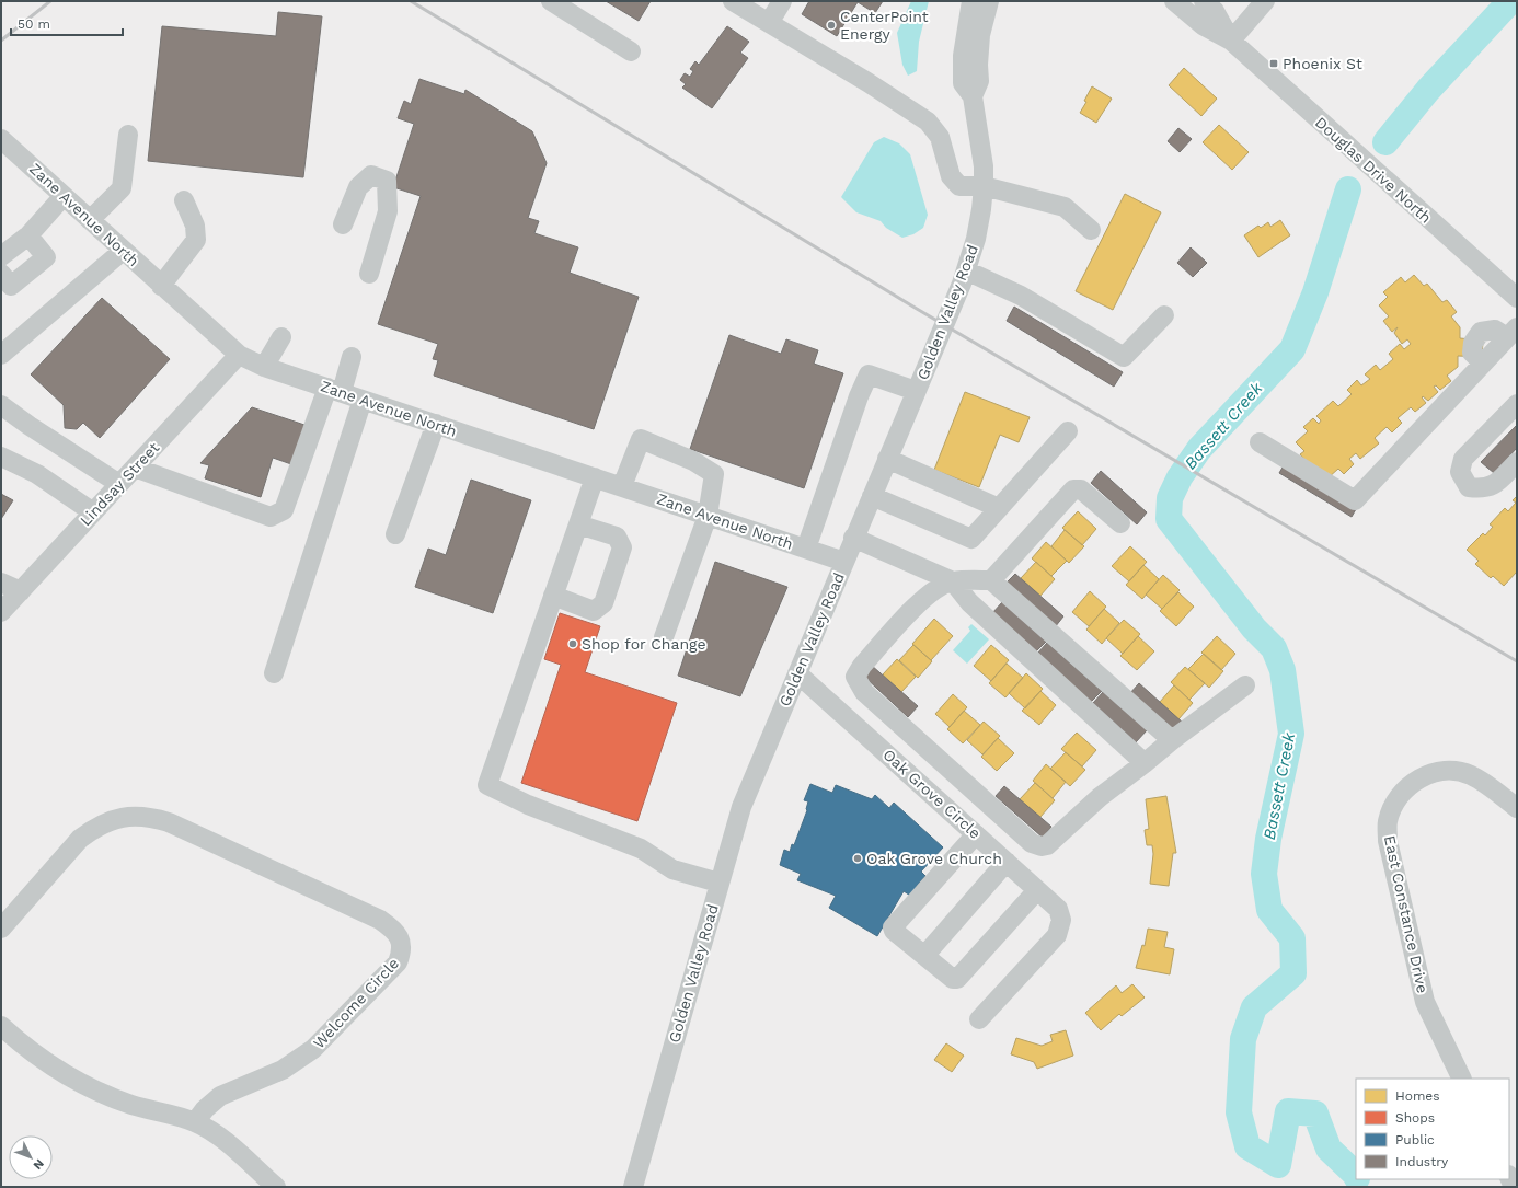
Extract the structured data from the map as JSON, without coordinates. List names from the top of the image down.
{
  "streets": {
    "street": [
      "Douglas Drive North",
      "Zane Avenue North",
      "Golden Valley Road",
      "Lindsay Street",
      "Oak Grove Circle",
      "East Constance Drive",
      "Welcome Circle"
    ]
  },
  "crossings": [
    ["Zane Avenue North", "Golden Valley Road"],
    ["Zane Avenue North", "Lindsay Street"],
    ["Golden Valley Road", "Oak Grove Circle"]
  ],
  "water": ["Bassett Creek"],
  "places": {
    "other": ["CenterPoint Energy", "Shop for Change", "Oak Grove Church"],
    "transit": ["Phoenix St"]
  },
  "legend": [
    "Homes",
    "Shops",
    "Public",
    "Industry"
  ],
  "scale_bar": "50 m",
  "north": "bottom right"
}
